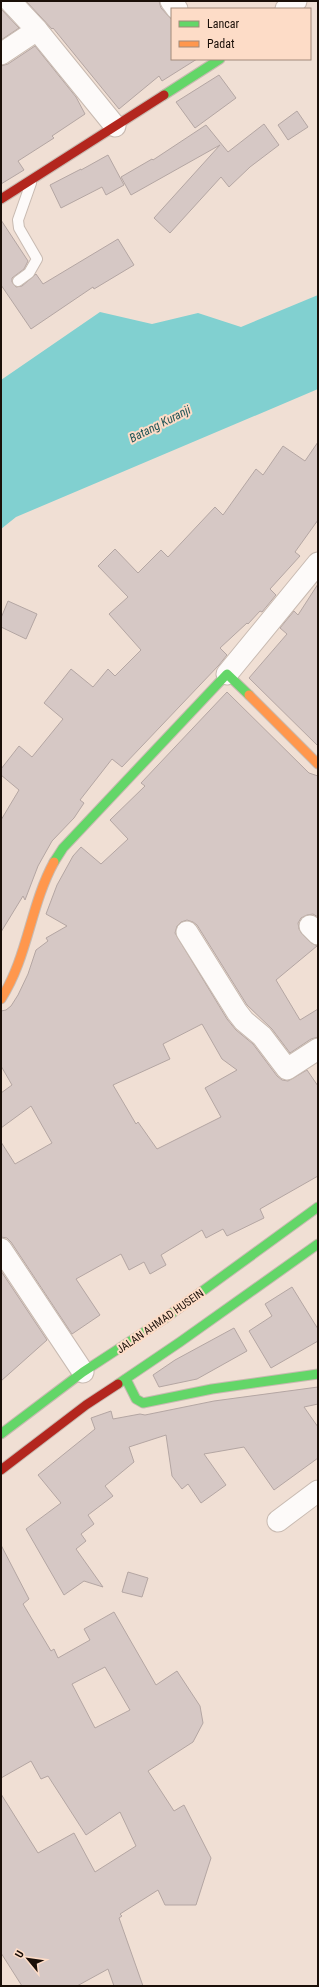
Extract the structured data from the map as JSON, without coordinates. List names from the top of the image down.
{
  "streets": {
    "street": ["JALAN AHMAD HUSEIN"]
  },
  "water": ["Batang Kuranji"],
  "legend": ["Lancar", "Padat"],
  "north": "top left"
}
